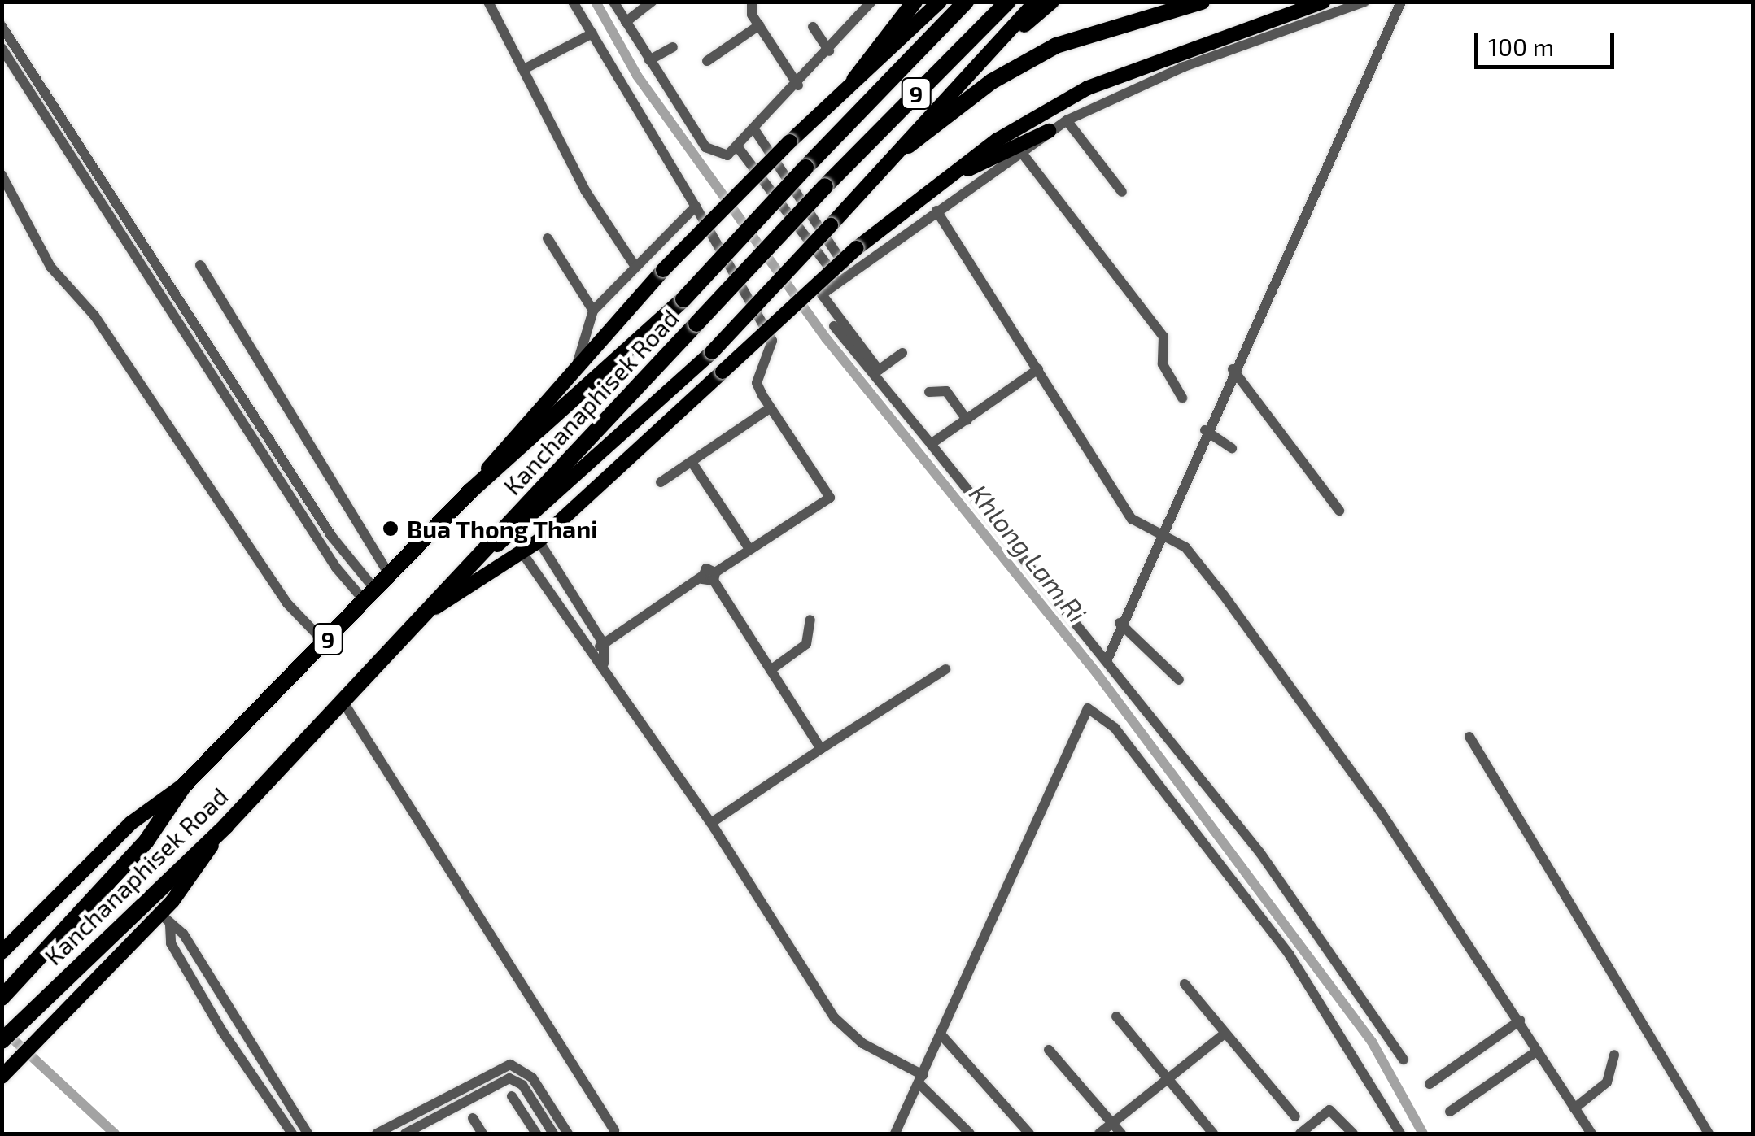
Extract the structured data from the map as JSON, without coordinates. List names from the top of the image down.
{
  "streets": {
    "highway": ["9", "Kanchanaphisek Road"]
  },
  "water": ["Khlong Lam Ri"],
  "places": ["Bua Thong Thani"],
  "scale_bar": "100 m"
}
